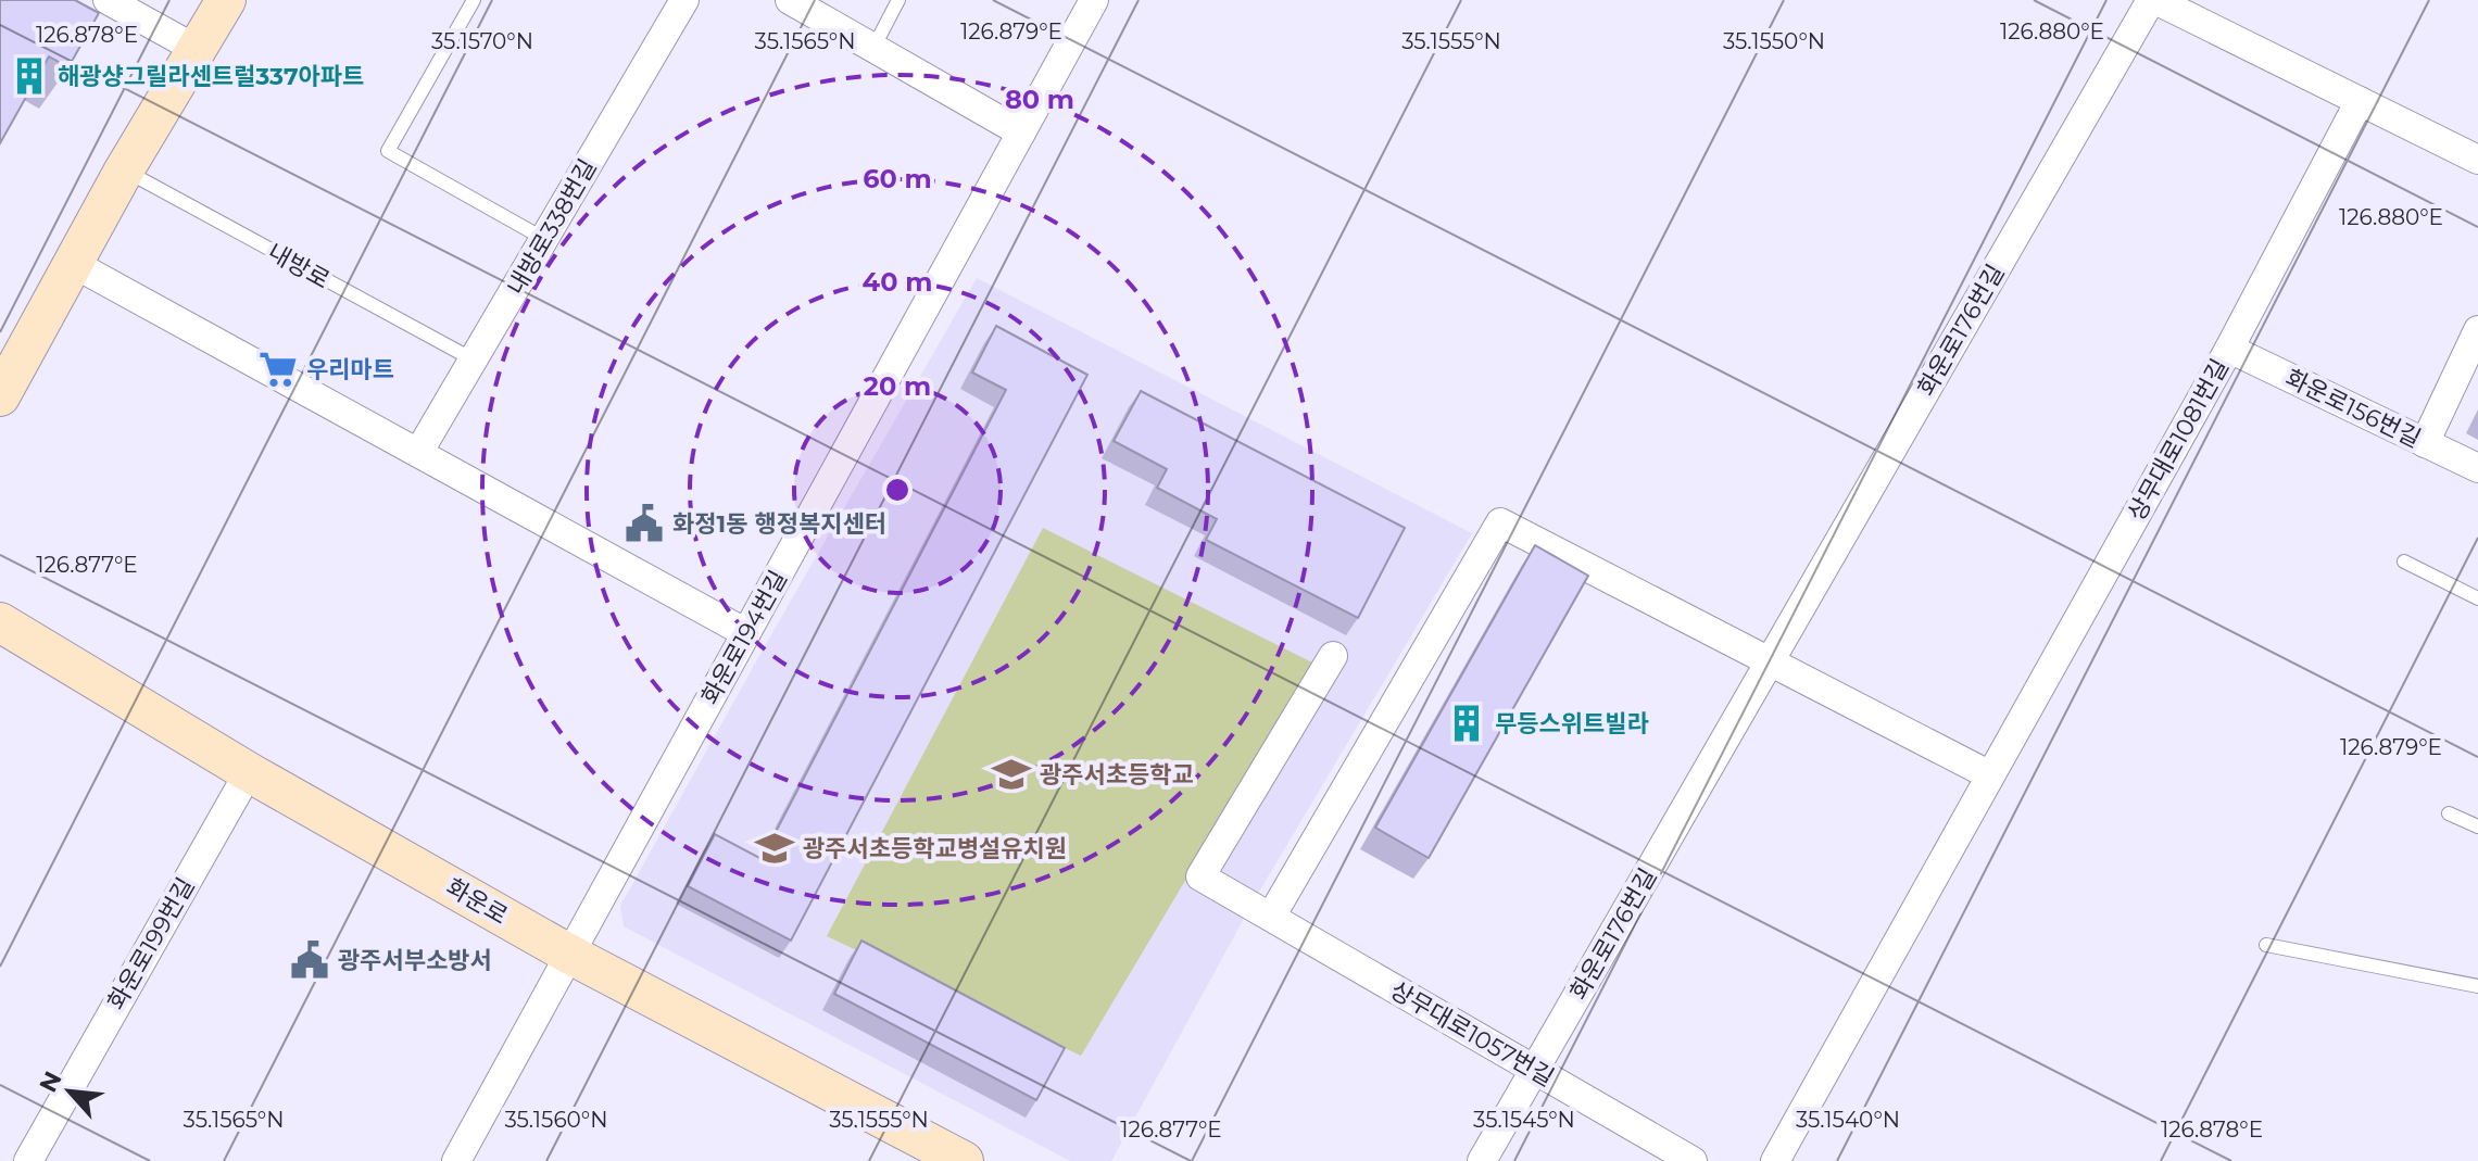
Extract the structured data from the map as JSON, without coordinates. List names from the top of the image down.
{
  "streets": {
    "street": [
      "내방로338번길",
      "화운로176번길",
      "화운로156번길",
      "상무대로1081번길",
      "화운로194번길",
      "화운로",
      "화운로199번길",
      "상무대로1057번길"
    ],
    "lane": ["내방로"]
  },
  "crossings": [
    ["내방로338번길", "내방로"],
    ["화운로176번길", "상무대로1057번길"],
    ["화운로156번길", "상무대로1081번길"],
    ["화운로194번길", "화운로"],
    ["화운로", "화운로199번길"]
  ],
  "places": {
    "building": ["해광샹그릴라센트럴337아파트", "무등스위트빌라"],
    "supermarket": ["우리마트"],
    "public building": ["화정1동 행정복지센터", "광주서부소방서"],
    "school or university": ["광주서초등학교", "광주서초등학교병설유치원"]
  },
  "north": "top left",
  "coordinates": [
    "126.880°E",
    "126.879°E",
    "126.878°E",
    "35.1570°N",
    "35.1565°N",
    "35.1555°N",
    "35.1550°N",
    "126.877°E",
    "35.1560°N",
    "35.1545°N",
    "35.1540°N"
  ],
  "rings": [
    "80 m",
    "60 m",
    "40 m",
    "20 m"
  ]
}
